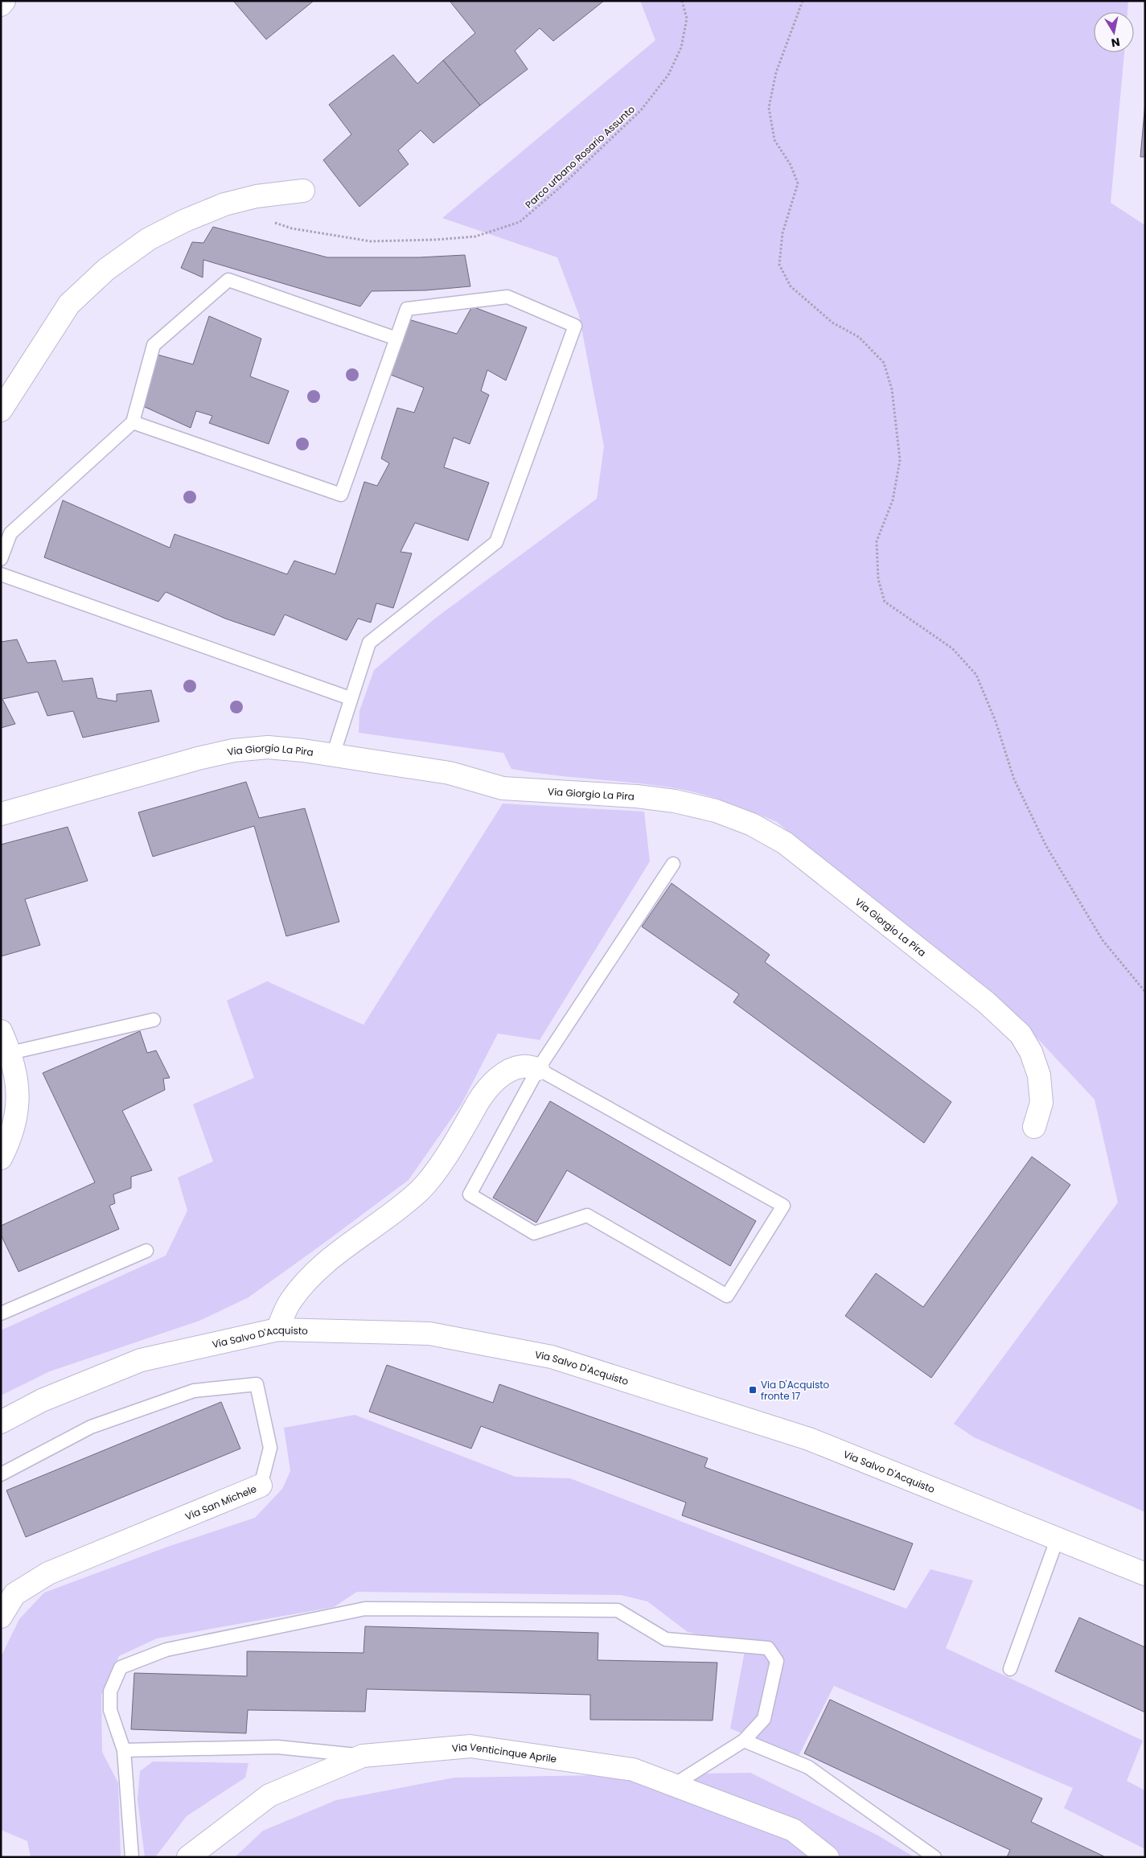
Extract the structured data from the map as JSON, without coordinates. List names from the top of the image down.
{
  "streets": {
    "street": [
      "Via Giorgio La Pira",
      "Via Salvo D'Acquisto",
      "Via San Michele",
      "Via Venticinque Aprile"
    ],
    "path": ["Parco urbano Rosario Assunto"]
  },
  "places": {
    "transit": ["Via D'Acquisto fronte 17"]
  },
  "north": "bottom"
}
